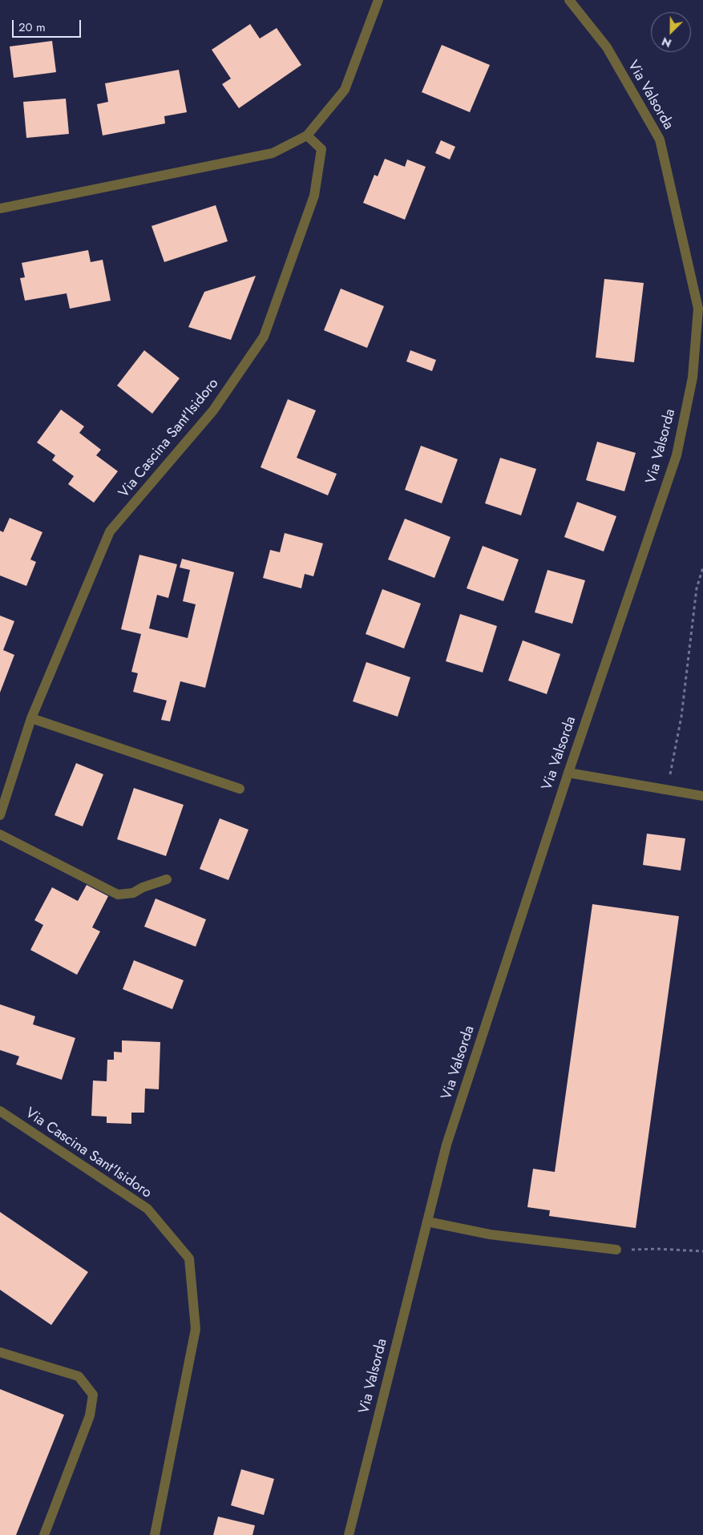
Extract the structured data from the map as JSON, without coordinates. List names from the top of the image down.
{
  "streets": {
    "street": ["Via Valsorda", "Via Cascina Sant'Isidoro"]
  },
  "scale_bar": "20 m",
  "north": "bottom left"
}
